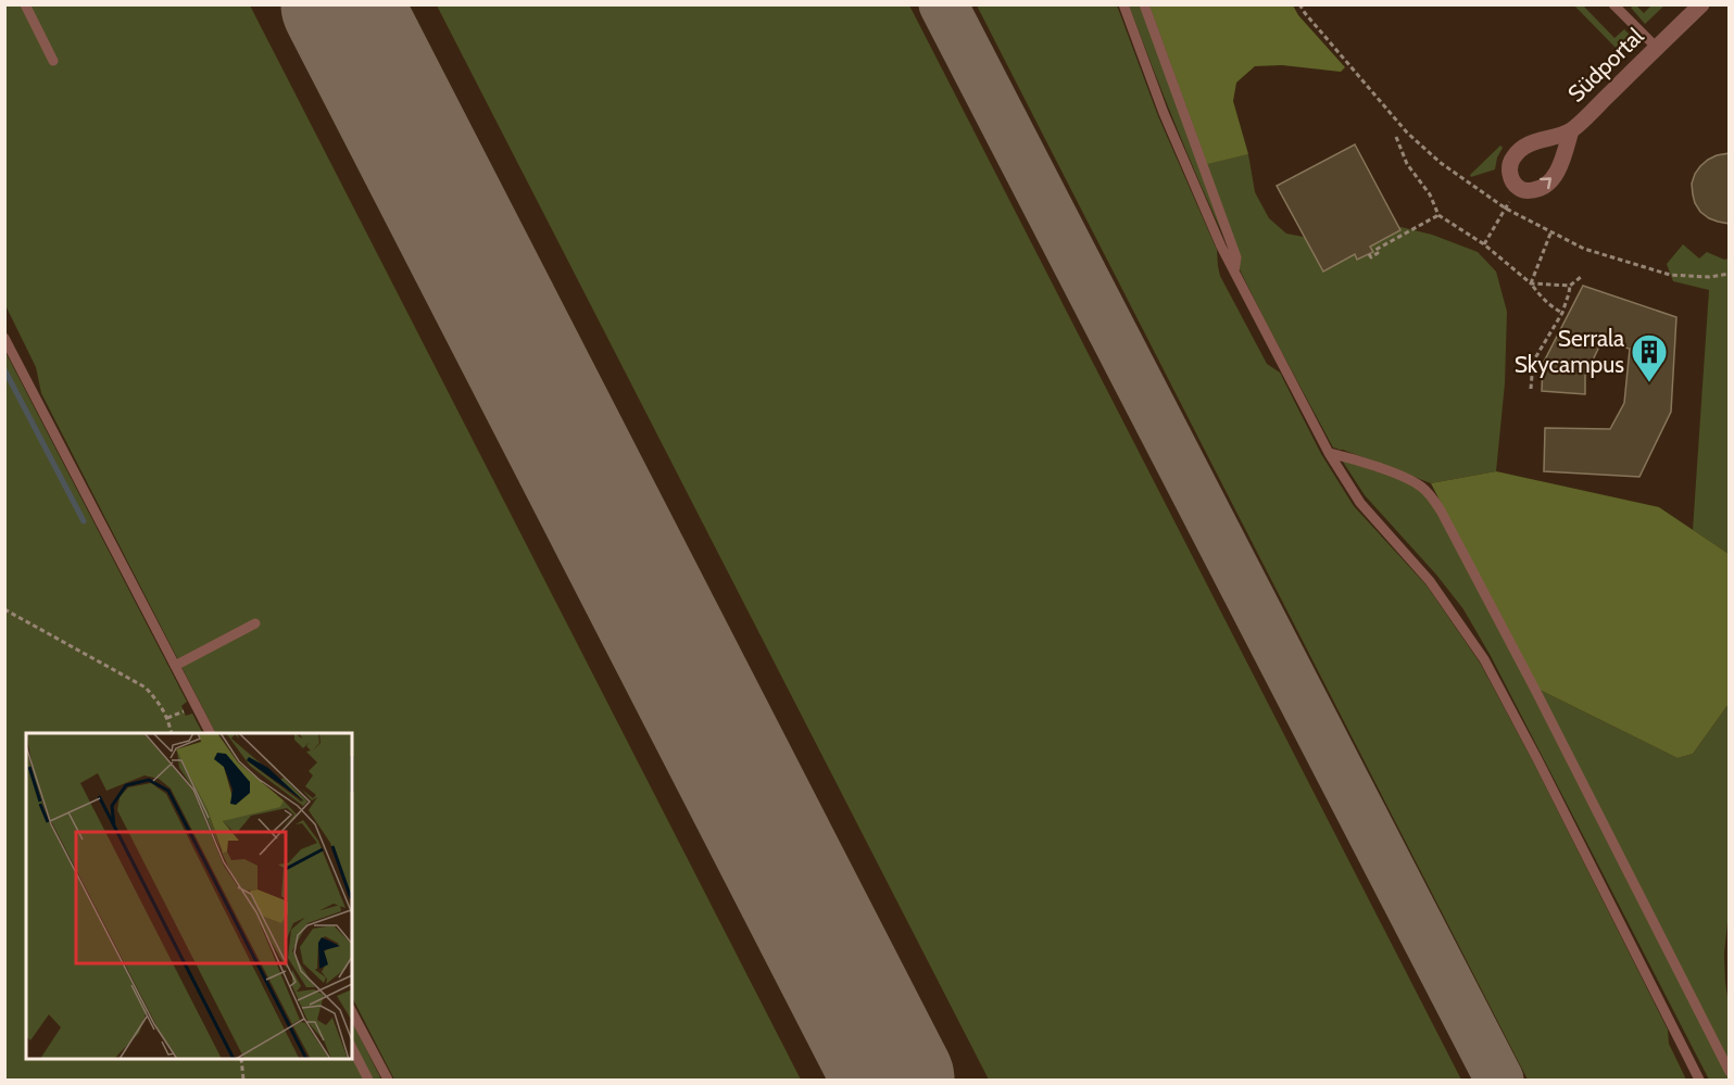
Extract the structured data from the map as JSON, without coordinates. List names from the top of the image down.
{
  "streets": {
    "street": ["Südportal"]
  },
  "places": {
    "building": ["Serrala Skycampus"]
  }
}
